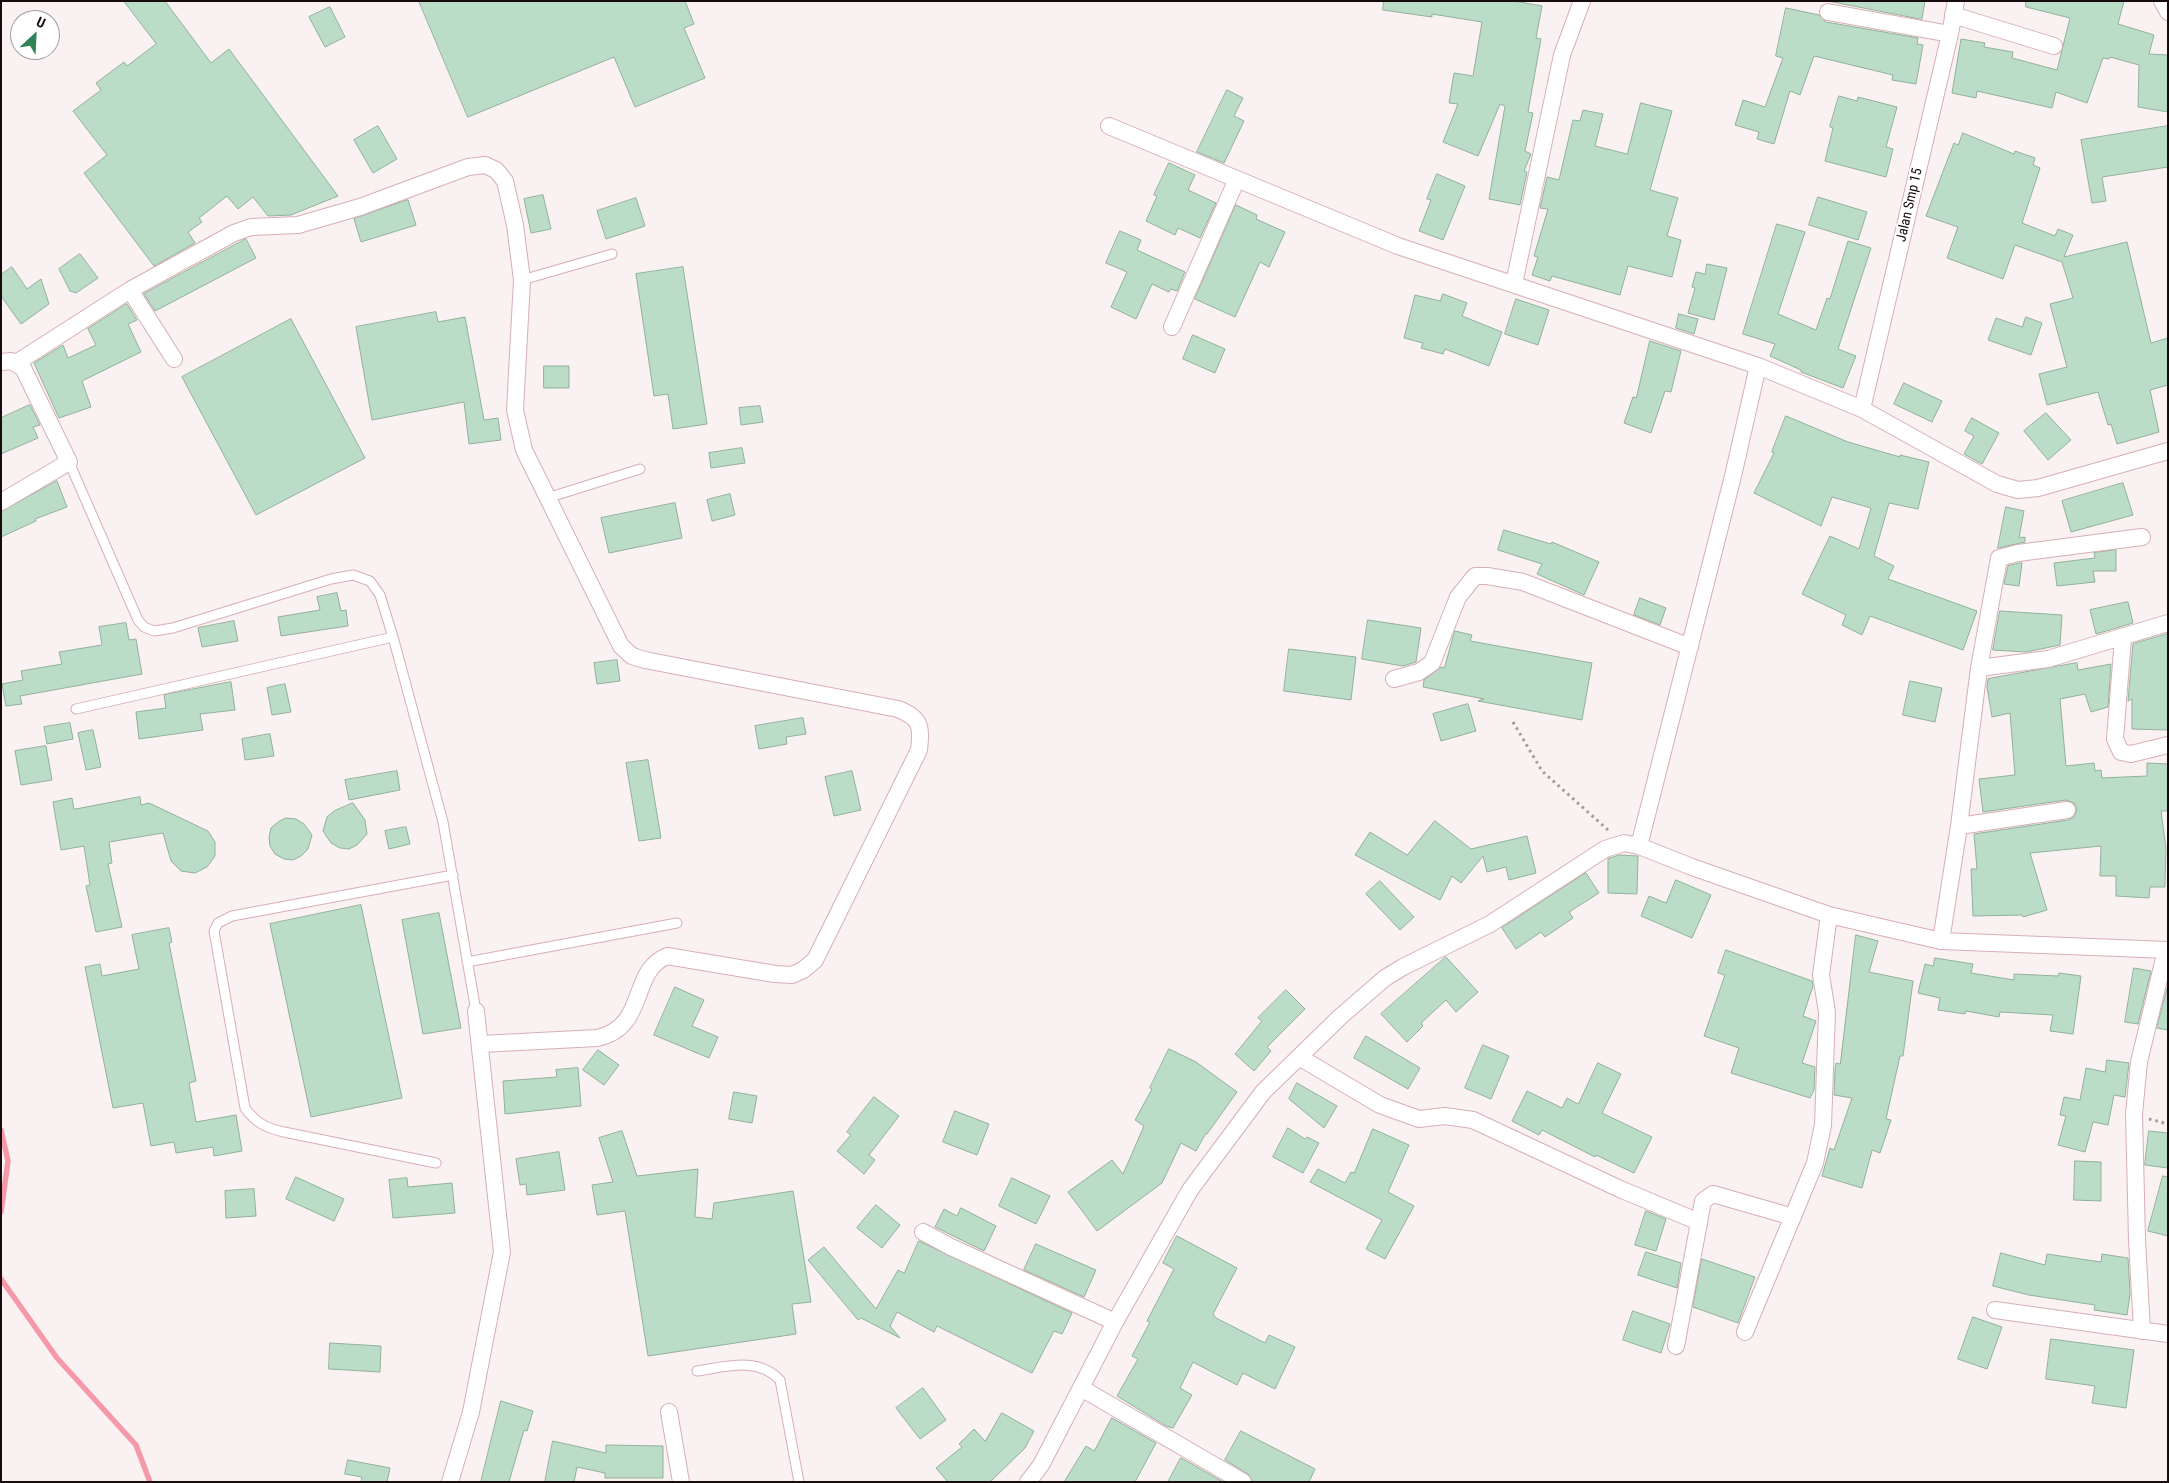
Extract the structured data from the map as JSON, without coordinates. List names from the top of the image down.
{
  "streets": {
    "street": ["Jalan Smp 15"]
  },
  "north": "top right"
}
